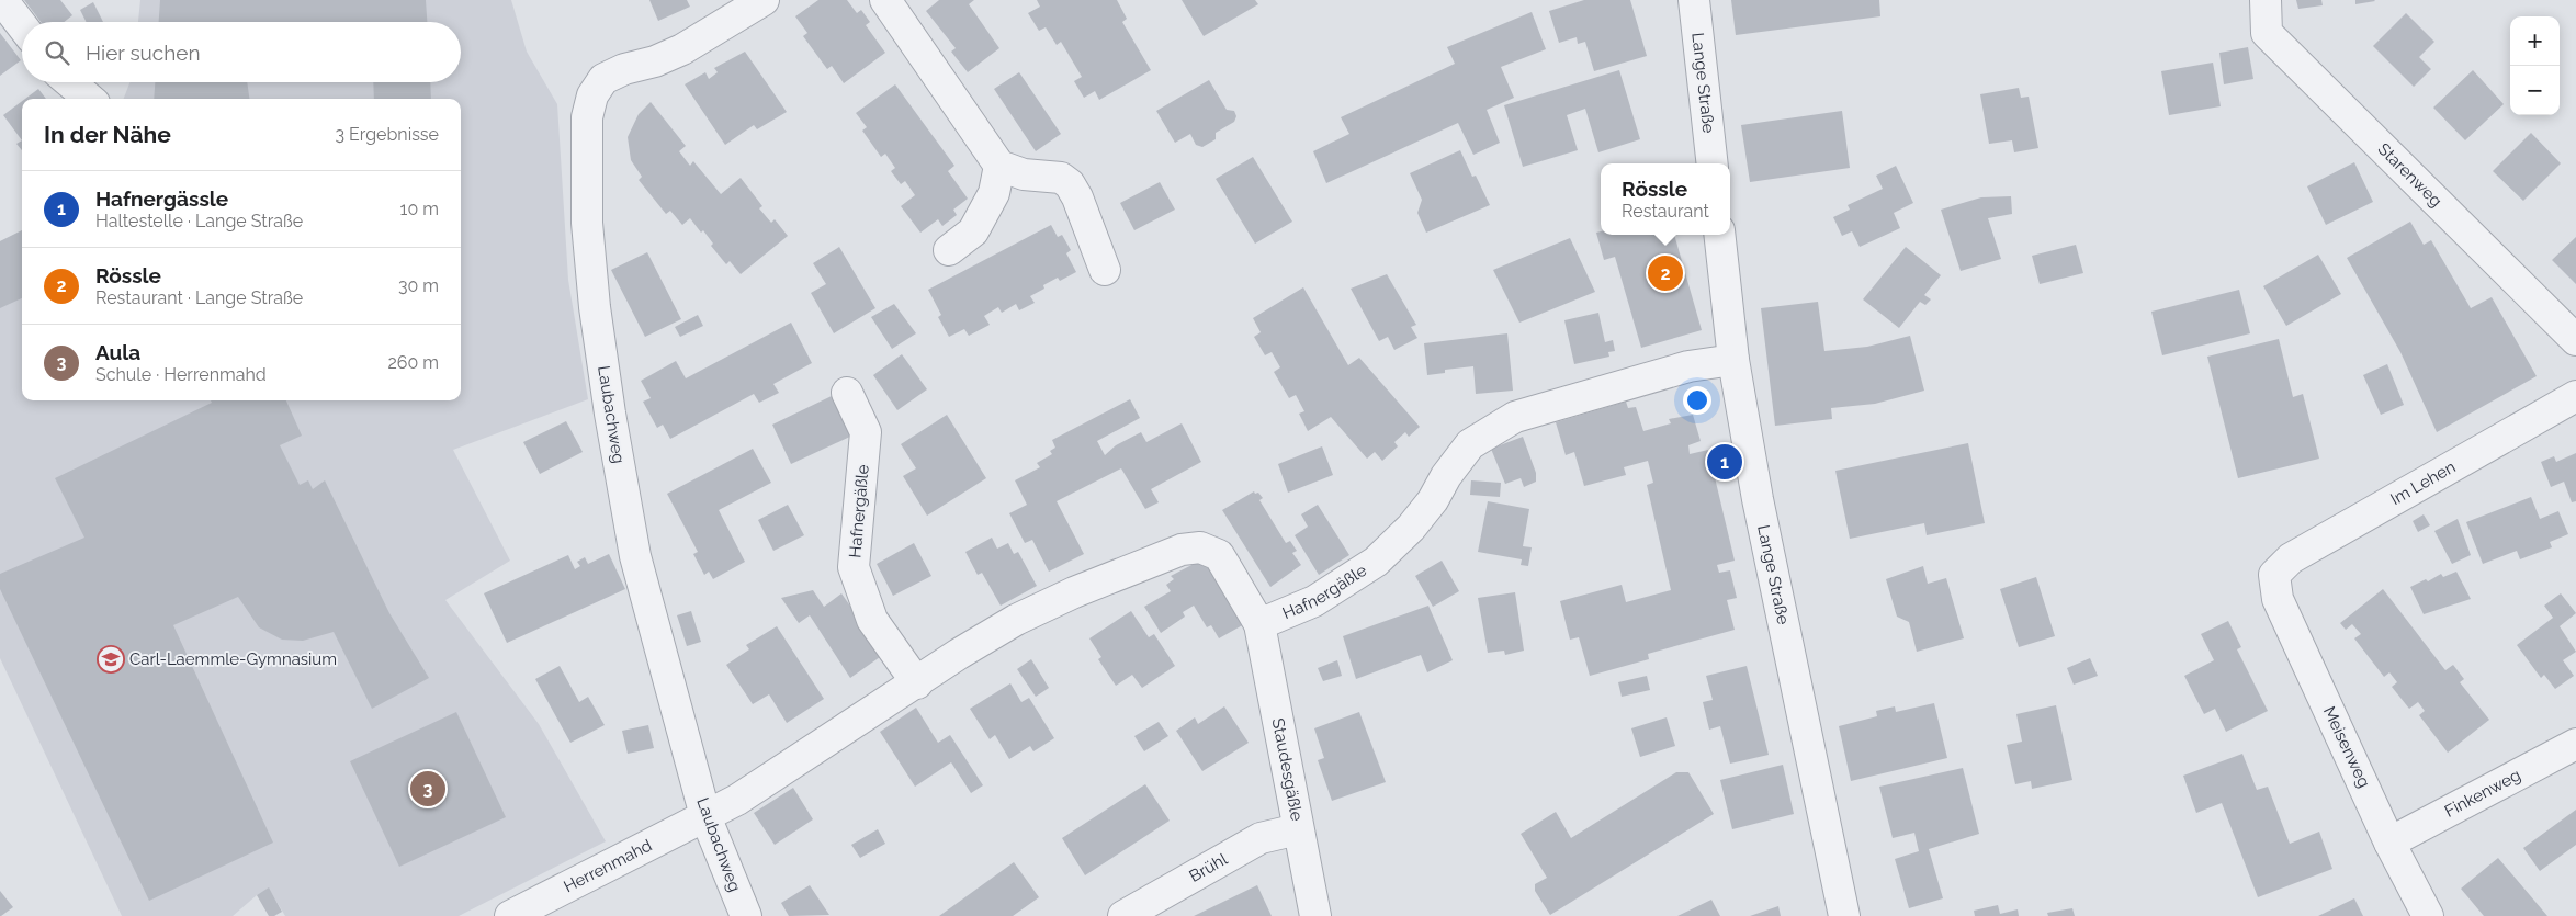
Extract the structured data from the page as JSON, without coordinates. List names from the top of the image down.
{
  "streets": {
    "street": [
      "Lange Straße",
      "Starenweg",
      "Laubachweg",
      "Im Lehen",
      "Hafnergäßle",
      "Meisenweg",
      "Staudesgäßle",
      "Finkenweg",
      "Herrenmahd",
      "Brühl"
    ]
  },
  "crossings": [
    ["Lange Straße", "Hafnergäßle"],
    ["Laubachweg", "Herrenmahd"],
    ["Im Lehen", "Meisenweg"],
    ["Hafnergäßle", "Staudesgäßle"],
    ["Meisenweg", "Finkenweg"],
    ["Staudesgäßle", "Brühl"]
  ],
  "places": {
    "school or university": ["Carl-Laemmle-Gymnasium"]
  },
  "page": {
    "map_buttons": ["+", "−"],
    "search": "Hier suchen",
    "heading": ["In der Nähe", "3 Ergebnisse"],
    "popup": ["Rössle", "Restaurant"],
    "list": [
      {
        "mark": "1",
        "name": "Hafnergässle",
        "note": "Haltestelle · Lange Straße",
        "value": "10 m"
      },
      {
        "mark": "2",
        "name": "Rössle",
        "note": "Restaurant · Lange Straße",
        "value": "30 m"
      },
      {
        "mark": "3",
        "name": "Aula",
        "note": "Schule · Herrenmahd",
        "value": "260 m"
      }
    ],
    "pins": ["2", "1", "3"]
  }
}
